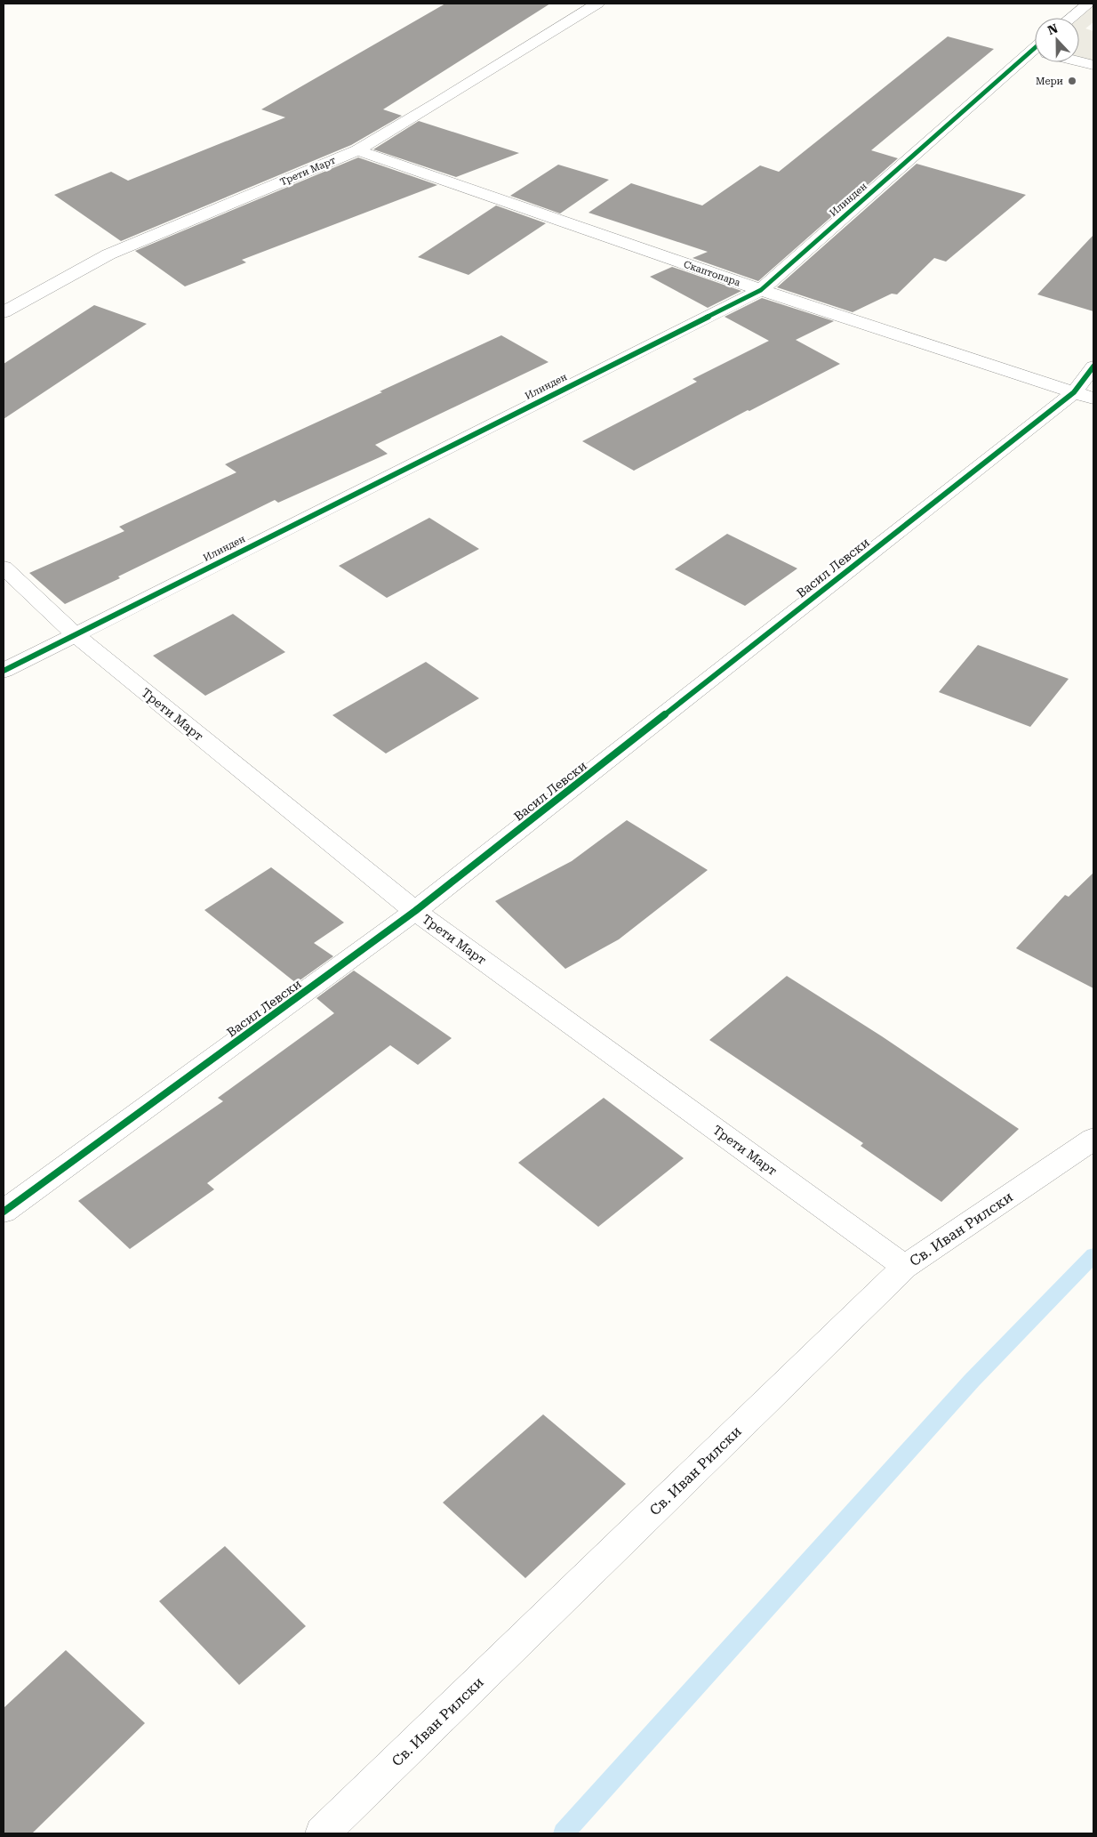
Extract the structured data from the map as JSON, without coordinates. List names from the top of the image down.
{
  "streets": {
    "street": [
      "Трети Март",
      "Илинден",
      "Скаптопара",
      "Васил Левски",
      "Св. Иван Рилски"
    ]
  },
  "crossings": [
    ["Трети Март", "Илинден"],
    ["Трети Март", "Скаптопара"],
    ["Трети Март", "Васил Левски"],
    ["Трети Март", "Св. Иван Рилски"],
    ["Илинден", "Скаптопара"],
    ["Скаптопара", "Васил Левски"]
  ],
  "places": ["Мери"],
  "north": "top"
}
